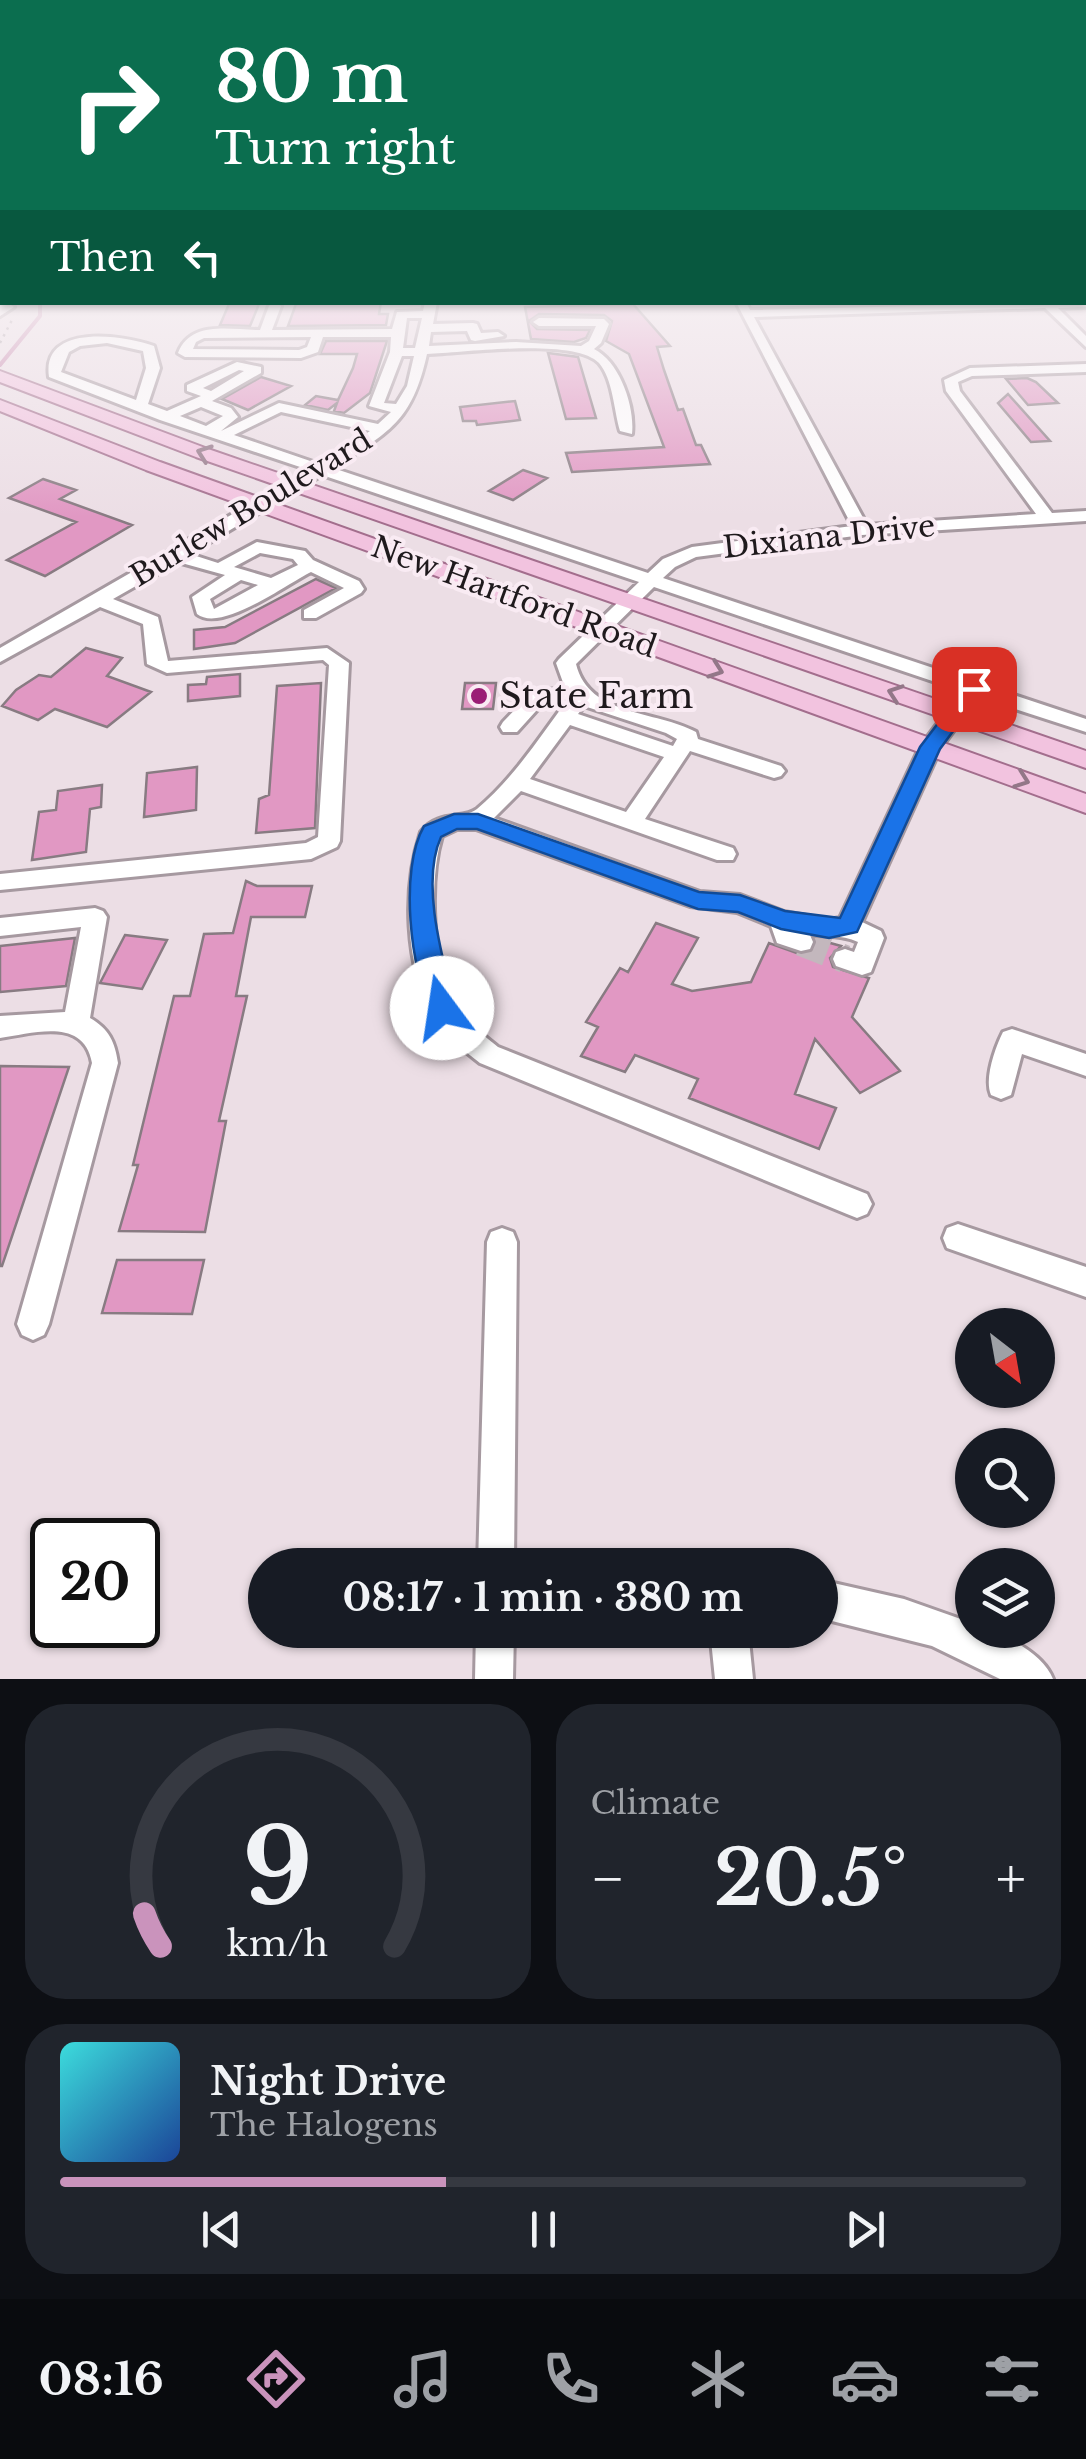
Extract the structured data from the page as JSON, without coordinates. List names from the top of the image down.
{
  "streets": {
    "main road": ["New Hartford Road"],
    "street": ["Burlew Boulevard", "Dixiana Drive"]
  },
  "crossings": [
    ["Burlew Boulevard", "New Hartford Road"],
    ["Dixiana Drive", "New Hartford Road"]
  ],
  "places": ["State Farm"],
  "north": "bottom right",
  "page": {
    "turn": ["80 m", "Turn right"],
    "then": "Then",
    "limit": "20",
    "trip": "08:17 · 1 min · 380 m",
    "tile": "Climate",
    "heat": ["−", "20.5°", "+"],
    "song": ["Night Drive", "The Halogens"],
    "tabs": "08:16",
    "gauge": ["9", "km/h"]
  }
}
